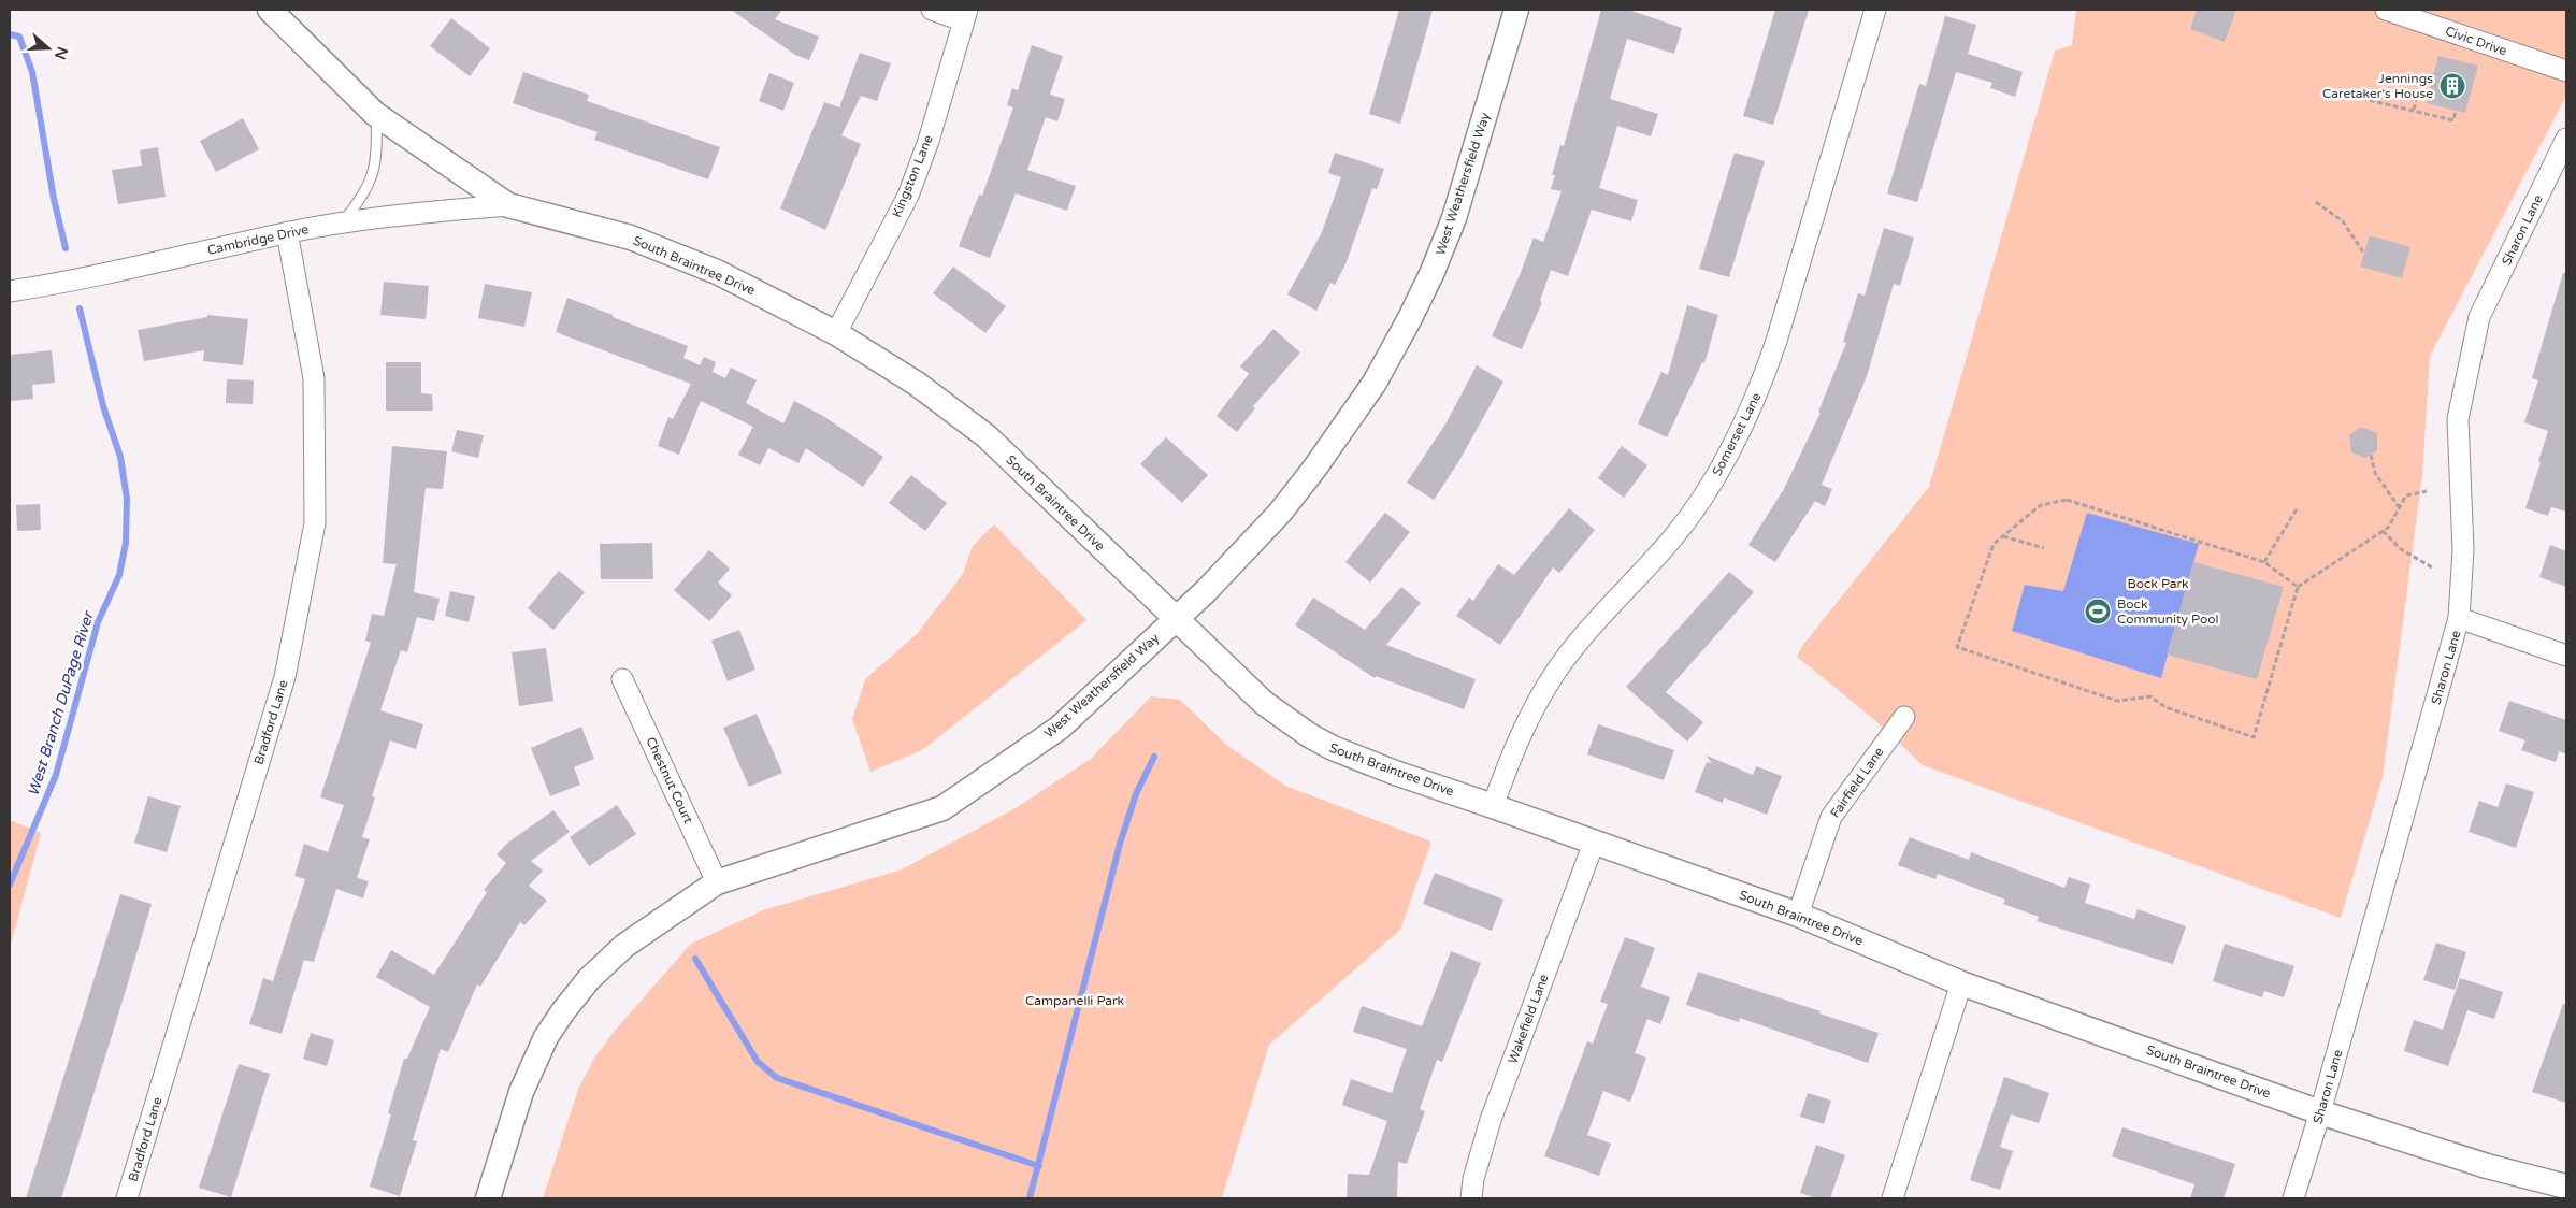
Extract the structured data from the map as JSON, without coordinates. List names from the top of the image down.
{
  "streets": {
    "street": [
      "Civic Drive",
      "Kingston Lane",
      "West Weathersfield Way",
      "Sharon Lane",
      "Cambridge Drive",
      "South Braintree Drive",
      "Somerset Lane",
      "Bradford Lane",
      "Chestnut Court",
      "Fairfield Lane",
      "Wakefield Lane"
    ]
  },
  "crossings": [
    ["Kingston Lane", "South Braintree Drive"],
    ["West Weathersfield Way", "South Braintree Drive"],
    ["West Weathersfield Way", "Chestnut Court"],
    ["Sharon Lane", "South Braintree Drive"],
    ["Cambridge Drive", "South Braintree Drive"],
    ["Cambridge Drive", "Bradford Lane"],
    ["South Braintree Drive", "Somerset Lane"],
    ["South Braintree Drive", "Fairfield Lane"],
    ["South Braintree Drive", "Wakefield Lane"]
  ],
  "water": ["West Branch DuPage River"],
  "parks": ["Bock Park", "Campanelli Park"],
  "places": {
    "building": ["Jennings Caretaker's House"],
    "sports": ["Bock Community Pool"]
  },
  "north": "right"
}
